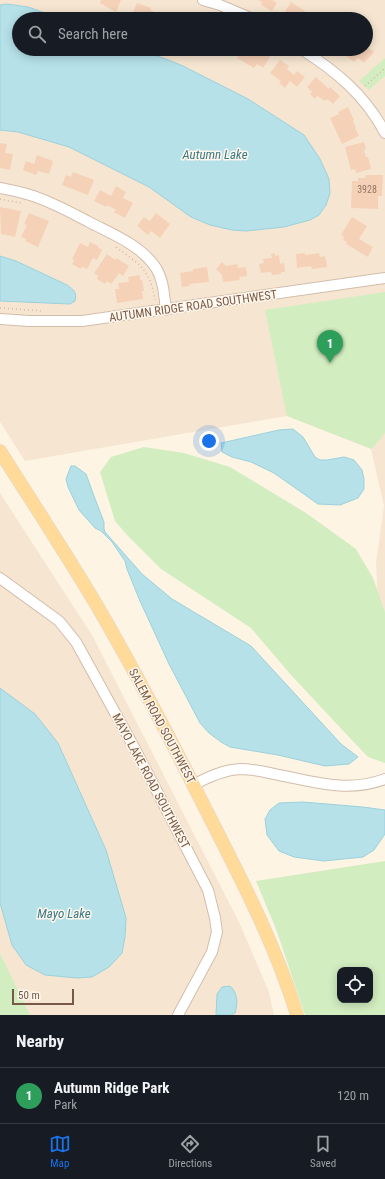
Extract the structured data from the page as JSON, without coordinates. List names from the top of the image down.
{
  "streets": {
    "main road": ["SALEM ROAD SOUTHWEST"],
    "street": ["AUTUMN RIDGE ROAD SOUTHWEST", "MAYO LAKE ROAD SOUTHWEST"]
  },
  "water": ["Autumn Lake", "Mayo Lake"],
  "house_numbers": ["3928"],
  "scale_bar": "50 m",
  "page": {
    "search": "Search here",
    "pins": "1",
    "scale": "50 m",
    "heading": "Nearby",
    "list": [
      {
        "mark": "1",
        "name": "Autumn Ridge Park",
        "note": "Park",
        "value": "120 m"
      }
    ],
    "nav": ["Map", "Directions", "Saved"]
  }
}
